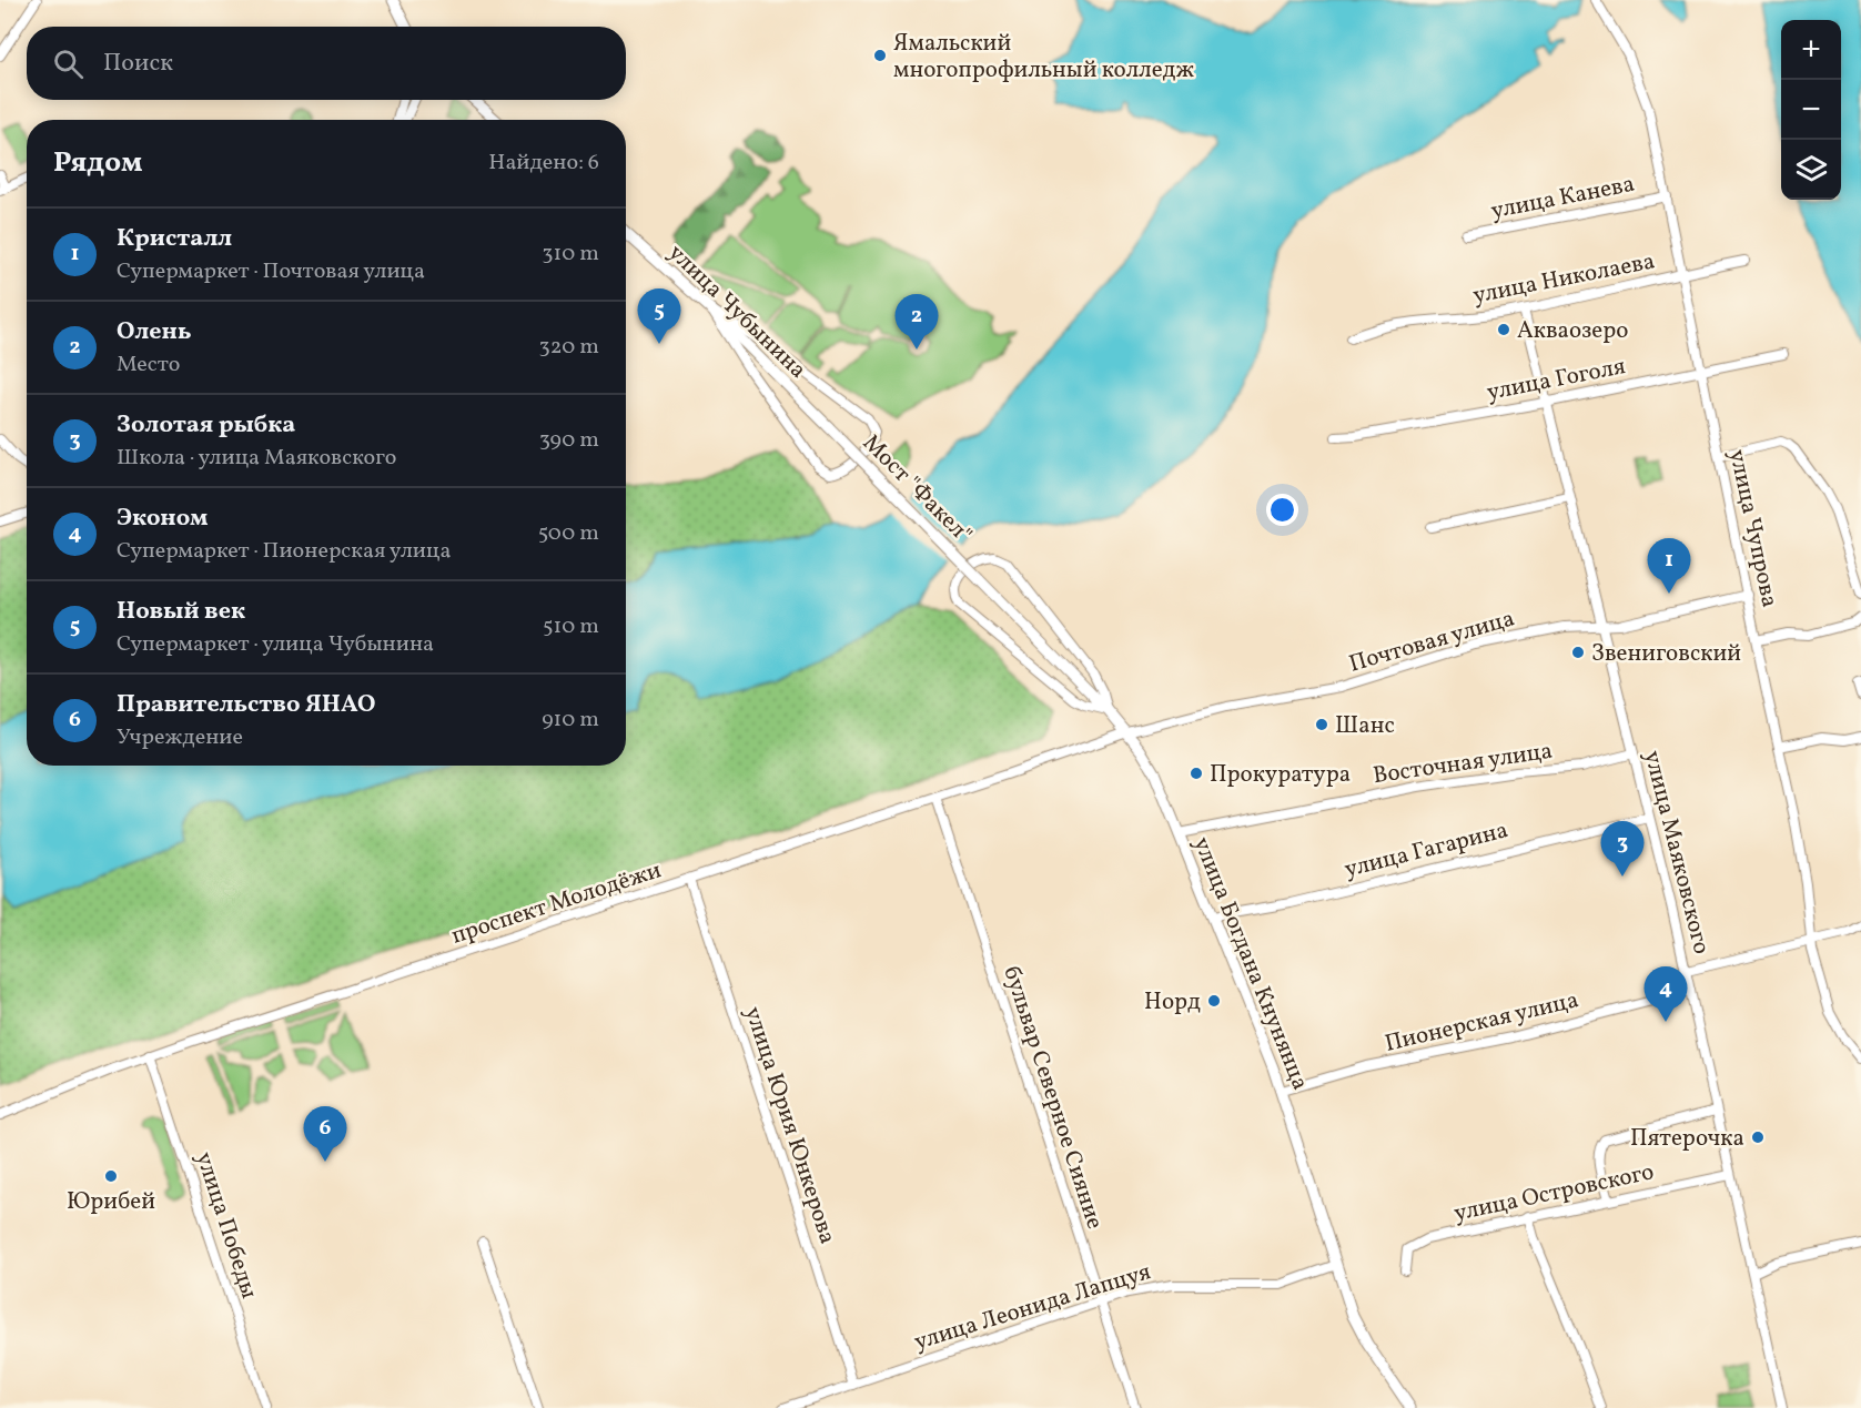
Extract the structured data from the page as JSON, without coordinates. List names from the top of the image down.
{
  "streets": {
    "main road": ["улица Чубынина", "Мост \"Факел\"", "улица Богдана Кнунянца"],
    "street": [
      "улица Канева",
      "улица Николаева",
      "улица Гоголя",
      "улица Чупрова",
      "Почтовая улица",
      "Восточная улица",
      "улица Гагарина",
      "улица Маяковского",
      "проспект Молодёжи",
      "Пионерская улица",
      "бульвар Северное Сияние",
      "улица Юрия Юнкерова",
      "улица Островского",
      "улица Победы",
      "улица Леонида Лапцуя"
    ]
  },
  "crossings": [
    ["улица Канева", "улица Чупрова"],
    ["улица Николаева", "улица Чупрова"],
    ["улица Николаева", "улица Маяковского"],
    ["улица Чубынина", "Мост \"Факел\""],
    ["улица Гоголя", "улица Чупрова"],
    ["улица Гоголя", "улица Маяковского"],
    ["Мост \"Факел\"", "улица Богдана Кнунянца"],
    ["улица Чупрова", "Почтовая улица"],
    ["Почтовая улица", "улица Маяковского"],
    ["Почтовая улица", "проспект Молодёжи"],
    ["Почтовая улица", "улица Богдана Кнунянца"],
    ["Восточная улица", "улица Маяковского"],
    ["Восточная улица", "улица Богдана Кнунянца"],
    ["улица Гагарина", "улица Маяковского"],
    ["улица Гагарина", "улица Богдана Кнунянца"],
    ["улица Маяковского", "Пионерская улица"],
    ["улица Маяковского", "улица Островского"],
    ["проспект Молодёжи", "улица Богдана Кнунянца"],
    ["проспект Молодёжи", "бульвар Северное Сияние"],
    ["проспект Молодёжи", "улица Юрия Юнкерова"],
    ["проспект Молодёжи", "улица Победы"],
    ["улица Богдана Кнунянца", "Пионерская улица"],
    ["улица Богдана Кнунянца", "улица Леонида Лапцуя"],
    ["бульвар Северное Сияние", "улица Леонида Лапцуя"],
    ["улица Юрия Юнкерова", "улица Леонида Лапцуя"]
  ],
  "places": [
    "Ямальский многопрофильный колледж",
    "Акваозеро",
    "Звениговский",
    "Шанс",
    "Прокуратура",
    "Норд",
    "Пятерочка",
    "Юрибей"
  ],
  "page": {
    "map_buttons": ["+", "−"],
    "search": "Поиск",
    "heading": ["Рядом", "Найдено: 6"],
    "list": [
      {
        "mark": "1",
        "name": "Кристалл",
        "note": "Супермаркет · Почтовая улица",
        "value": "310 m"
      },
      {
        "mark": "2",
        "name": "Олень",
        "note": "Место",
        "value": "320 m"
      },
      {
        "mark": "3",
        "name": "Золотая рыбка",
        "note": "Школа · улица Маяковского",
        "value": "390 m"
      },
      {
        "mark": "4",
        "name": "Эконом",
        "note": "Супермаркет · Пионерская улица",
        "value": "500 m"
      },
      {
        "mark": "5",
        "name": "Новый век",
        "note": "Супермаркет · улица Чубынина",
        "value": "510 m"
      },
      {
        "mark": "6",
        "name": "Правительство ЯНАО",
        "note": "Учреждение",
        "value": "910 m"
      }
    ],
    "pins": [
      "5",
      "2",
      "1",
      "3",
      "4",
      "6"
    ]
  }
}
